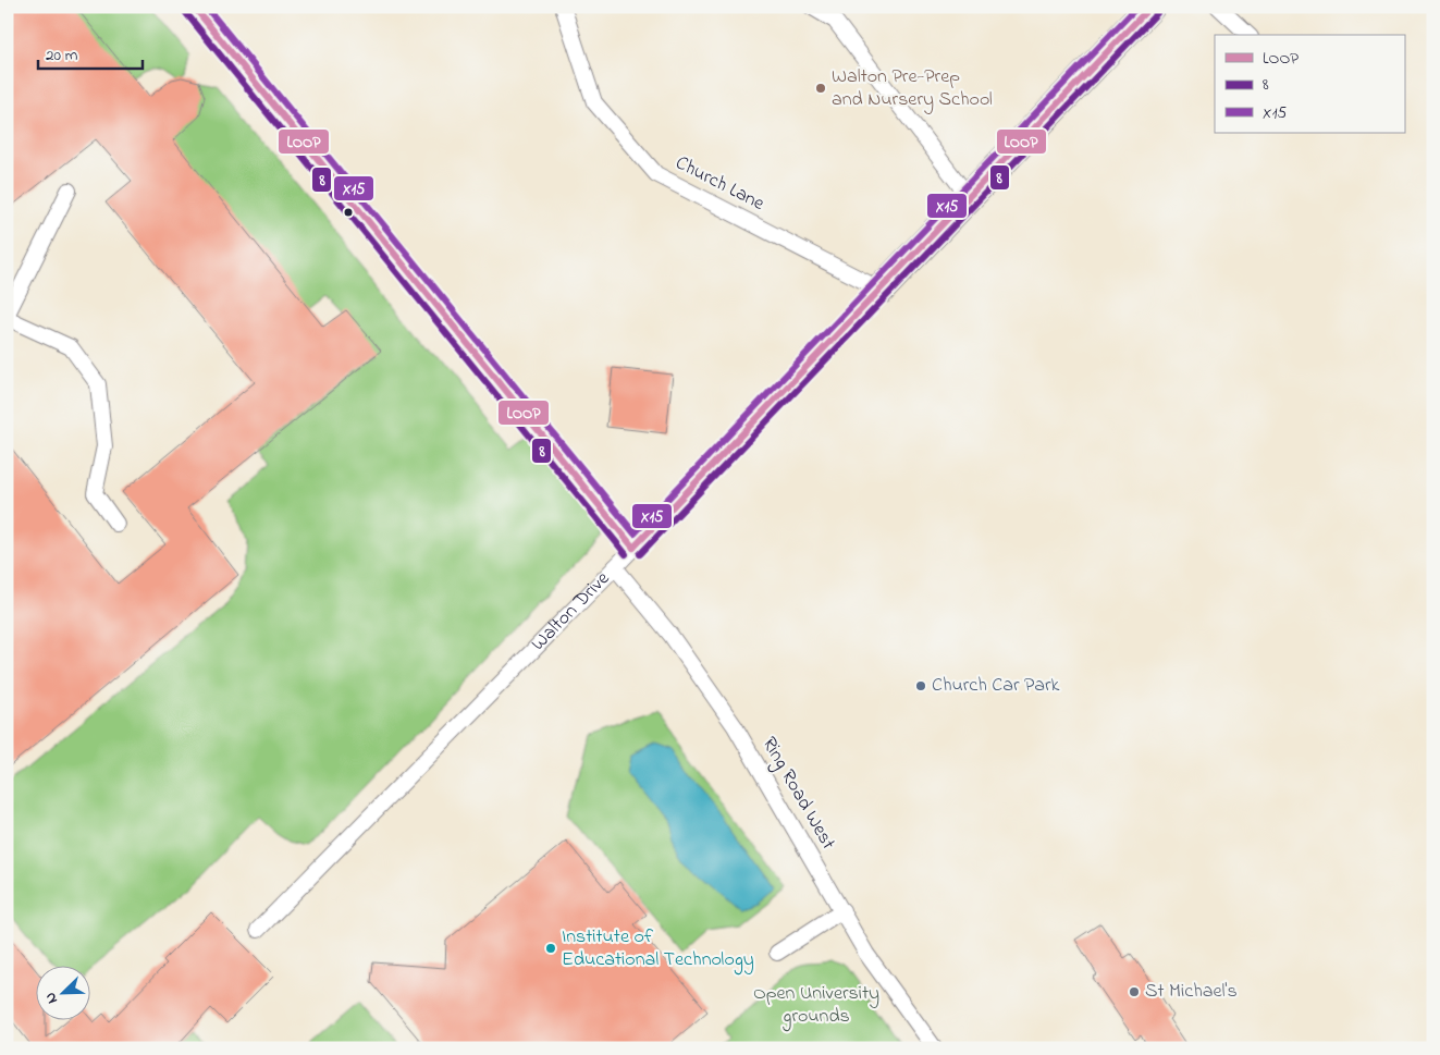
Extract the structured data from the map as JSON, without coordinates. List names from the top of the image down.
{
  "streets": {
    "street": ["Walton Drive"],
    "lane": ["Church Lane", "Ring Road West"]
  },
  "crossings": [
    ["Church Lane", "Walton Drive"],
    ["Walton Drive", "Ring Road West"]
  ],
  "parks": ["Open University grounds"],
  "places": [
    "Walton Pre-Prep and Nursery School",
    "Church Car Park",
    "Institute of Educational Technology",
    "St Michael's"
  ],
  "lines": ["transit line LOOP", "transit line X15", "transit line 8"],
  "legend": ["LOOP", "8", "X15"],
  "scale_bar": "20 m",
  "north": "bottom left"
}
